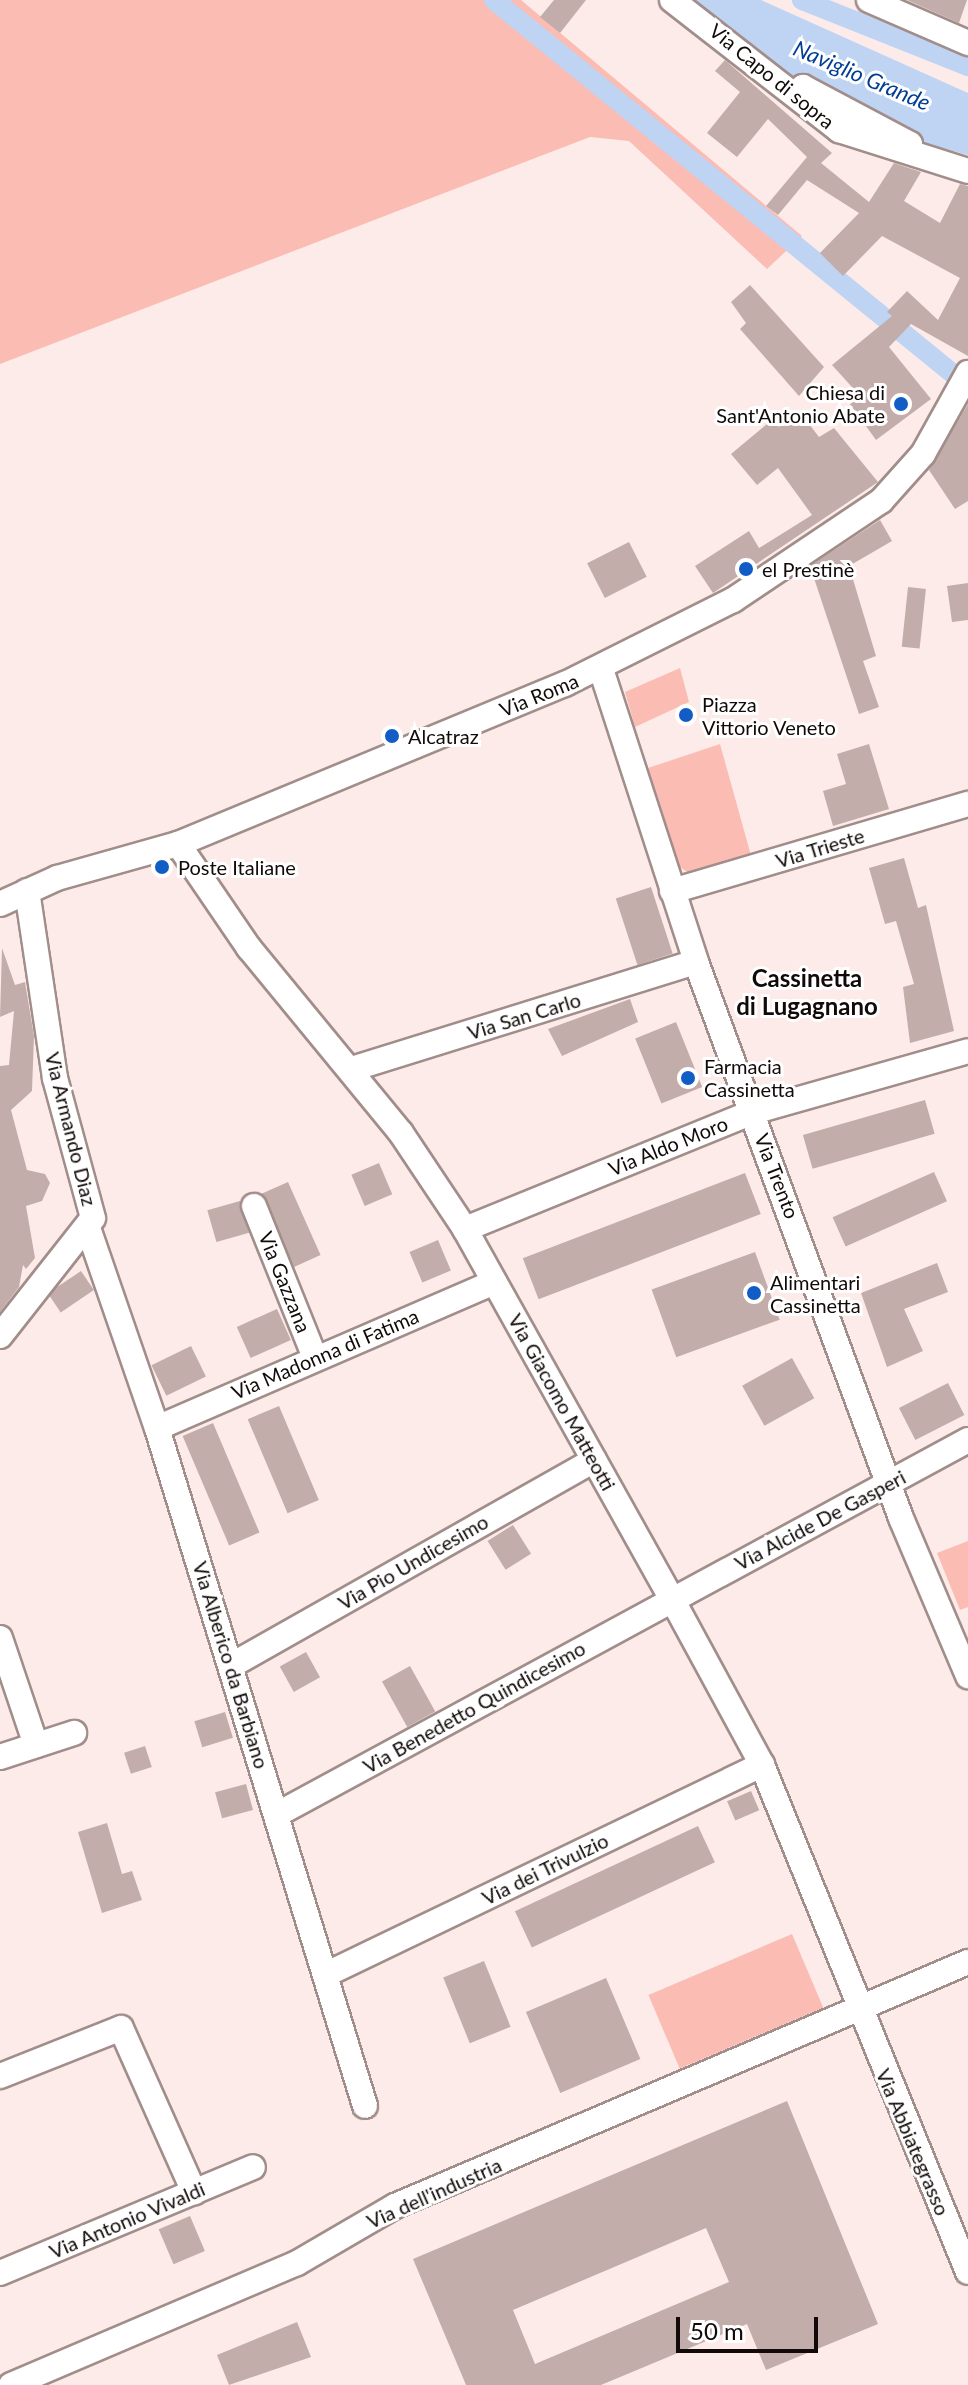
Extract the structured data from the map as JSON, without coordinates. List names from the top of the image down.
{
  "streets": {
    "street": [
      "Via Capo di sopra",
      "Via Roma",
      "Via Trieste",
      "Via San Carlo",
      "Via Armando Diaz",
      "Via Aldo Moro",
      "Via Trento",
      "Via Gazzana",
      "Via Madonna di Fatima",
      "Via Giacomo Matteotti",
      "Via Alcide De Gasperi",
      "Via Pio Undicesimo",
      "Via Alberico da Barbiano",
      "Via Benedetto Quindicesimo",
      "Via dei Trivulzio",
      "Via Abbiategrasso",
      "Via dell'industria",
      "Via Antonio Vivaldi"
    ]
  },
  "crossings": [
    ["Via Roma", "Via Armando Diaz"],
    ["Via Roma", "Via Trento"],
    ["Via Roma", "Via Giacomo Matteotti"],
    ["Via Trieste", "Via Trento"],
    ["Via San Carlo", "Via Trento"],
    ["Via San Carlo", "Via Giacomo Matteotti"],
    ["Via Armando Diaz", "Via Alberico da Barbiano"],
    ["Via Aldo Moro", "Via Trento"],
    ["Via Aldo Moro", "Via Giacomo Matteotti"],
    ["Via Trento", "Via Alcide De Gasperi"],
    ["Via Gazzana", "Via Madonna di Fatima"],
    ["Via Madonna di Fatima", "Via Giacomo Matteotti"],
    ["Via Madonna di Fatima", "Via Alberico da Barbiano"],
    ["Via Giacomo Matteotti", "Via Alcide De Gasperi"],
    ["Via Giacomo Matteotti", "Via Pio Undicesimo"],
    ["Via Giacomo Matteotti", "Via Benedetto Quindicesimo"],
    ["Via Giacomo Matteotti", "Via dei Trivulzio"],
    ["Via Giacomo Matteotti", "Via Abbiategrasso"],
    ["Via Giacomo Matteotti", "Via dell'industria"],
    ["Via Alcide De Gasperi", "Via Benedetto Quindicesimo"],
    ["Via Pio Undicesimo", "Via Alberico da Barbiano"],
    ["Via Alberico da Barbiano", "Via Benedetto Quindicesimo"],
    ["Via Alberico da Barbiano", "Via dei Trivulzio"],
    ["Via Abbiategrasso", "Via dell'industria"]
  ],
  "districts": ["Cassinetta di Lugagnano"],
  "water": ["Naviglio Grande"],
  "places": [
    "Chiesa di Sant'Antonio Abate",
    "el Prestinè",
    "Piazza Vittorio Veneto",
    "Alcatraz",
    "Poste Italiane",
    "Farmacia Cassinetta",
    "Alimentari Cassinetta"
  ],
  "scale_bar": "50 m"
}
